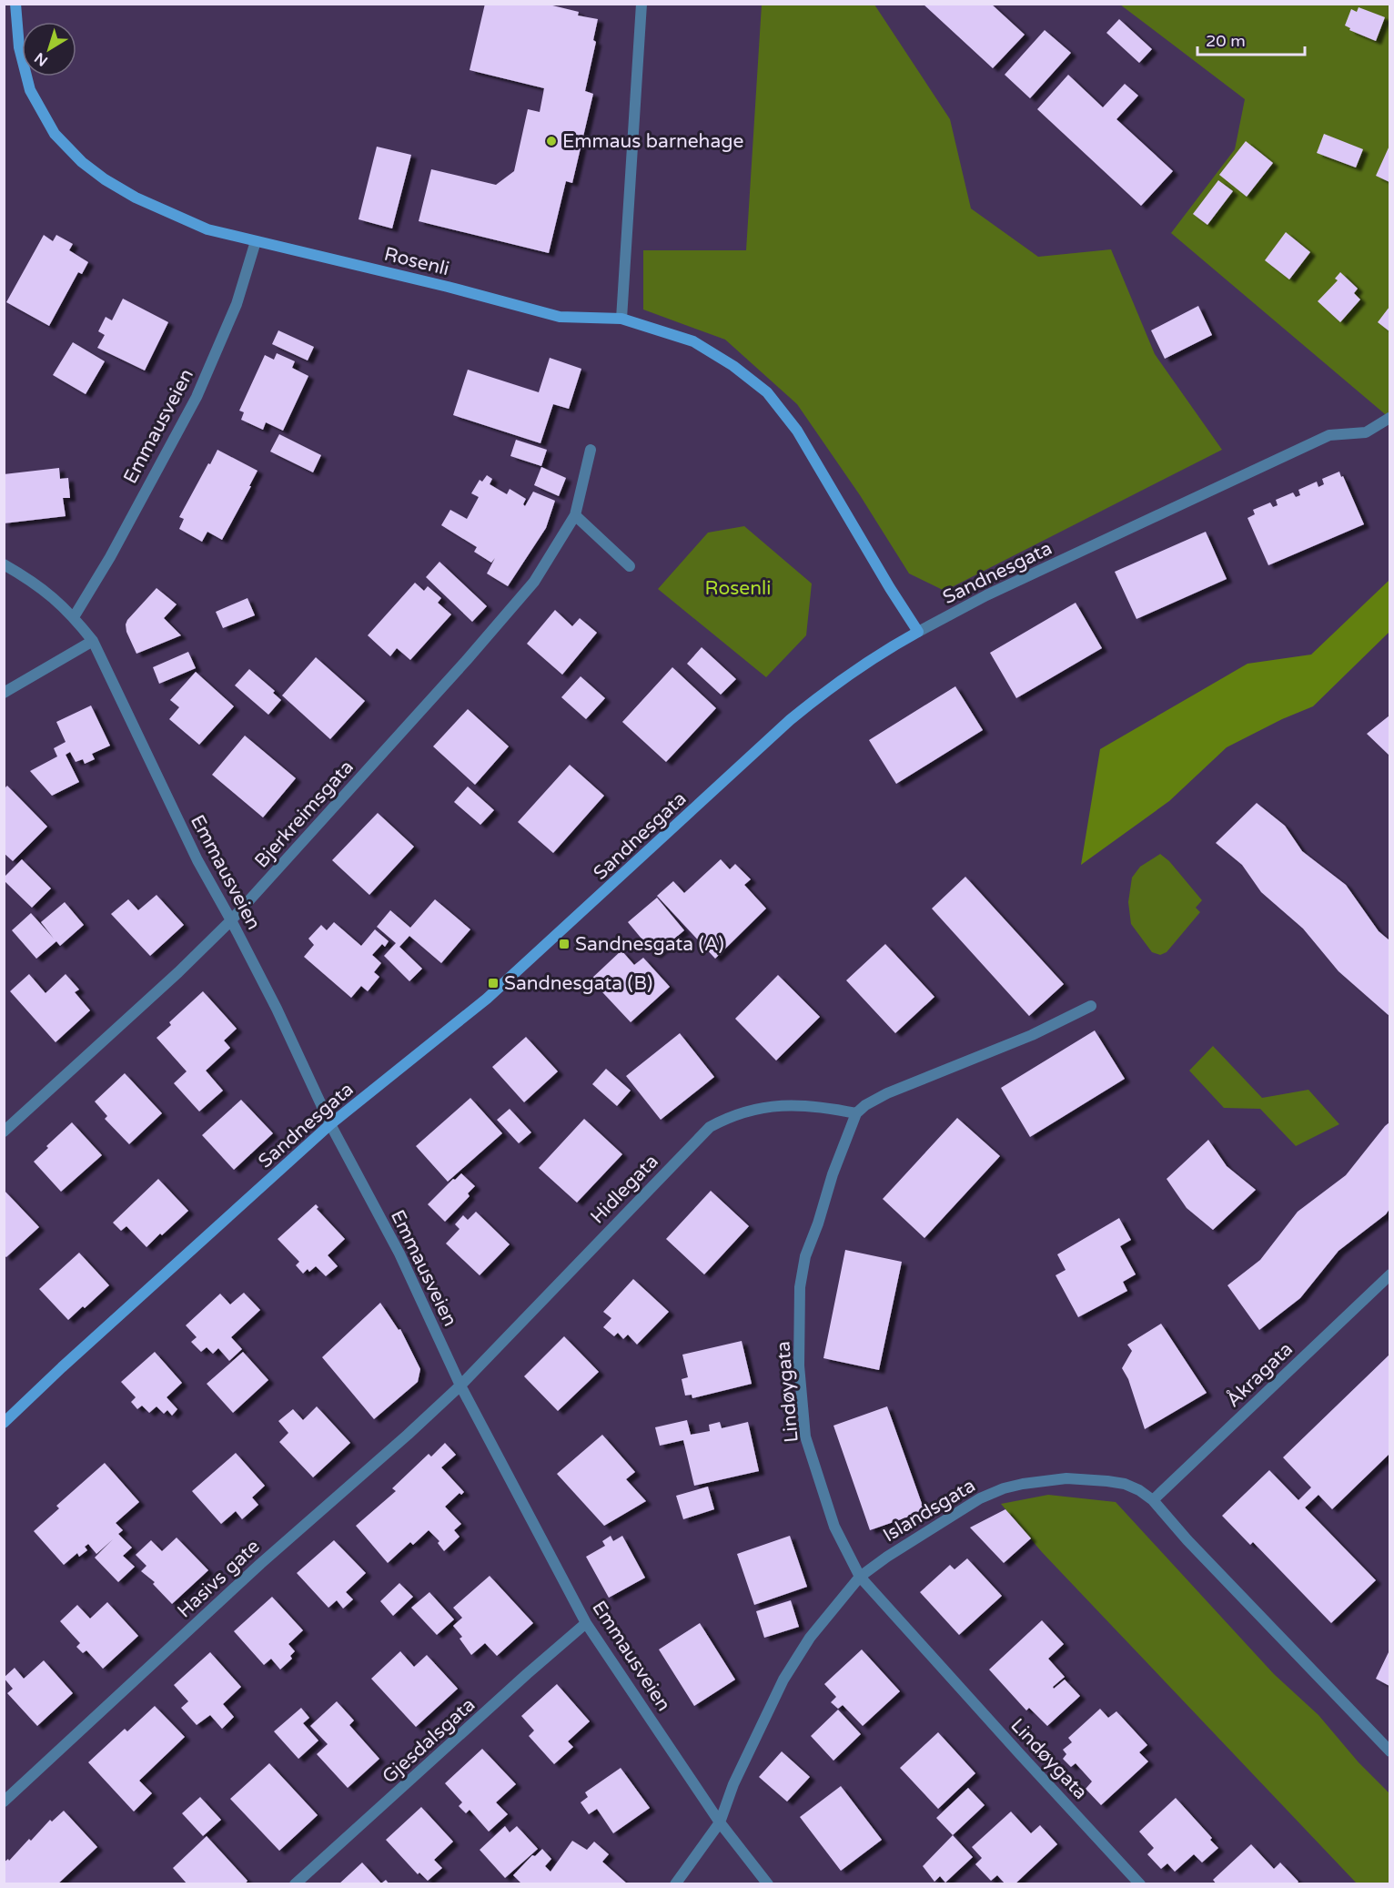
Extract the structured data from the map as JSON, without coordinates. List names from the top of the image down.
{
  "streets": {
    "street": [
      "Rosenli",
      "Emmausveien",
      "Sandnesgata",
      "Bjerkreimsgata",
      "Hidlegata",
      "Åkragata",
      "Lindøygata",
      "Islandsgata",
      "Hasivs gate",
      "Gjesdalsgata"
    ]
  },
  "crossings": [
    ["Rosenli", "Emmausveien"],
    ["Rosenli", "Sandnesgata"],
    ["Emmausveien", "Sandnesgata"],
    ["Emmausveien", "Bjerkreimsgata"],
    ["Emmausveien", "Hidlegata"],
    ["Emmausveien", "Islandsgata"],
    ["Emmausveien", "Hasivs gate"],
    ["Emmausveien", "Gjesdalsgata"],
    ["Hidlegata", "Lindøygata"],
    ["Hidlegata", "Hasivs gate"],
    ["Åkragata", "Islandsgata"],
    ["Lindøygata", "Islandsgata"]
  ],
  "parks": ["Rosenli"],
  "places": {
    "other": ["Emmaus barnehage"],
    "transit": ["Sandnesgata (A)", "Sandnesgata (B)"]
  },
  "scale_bar": "20 m",
  "north": "bottom left"
}
